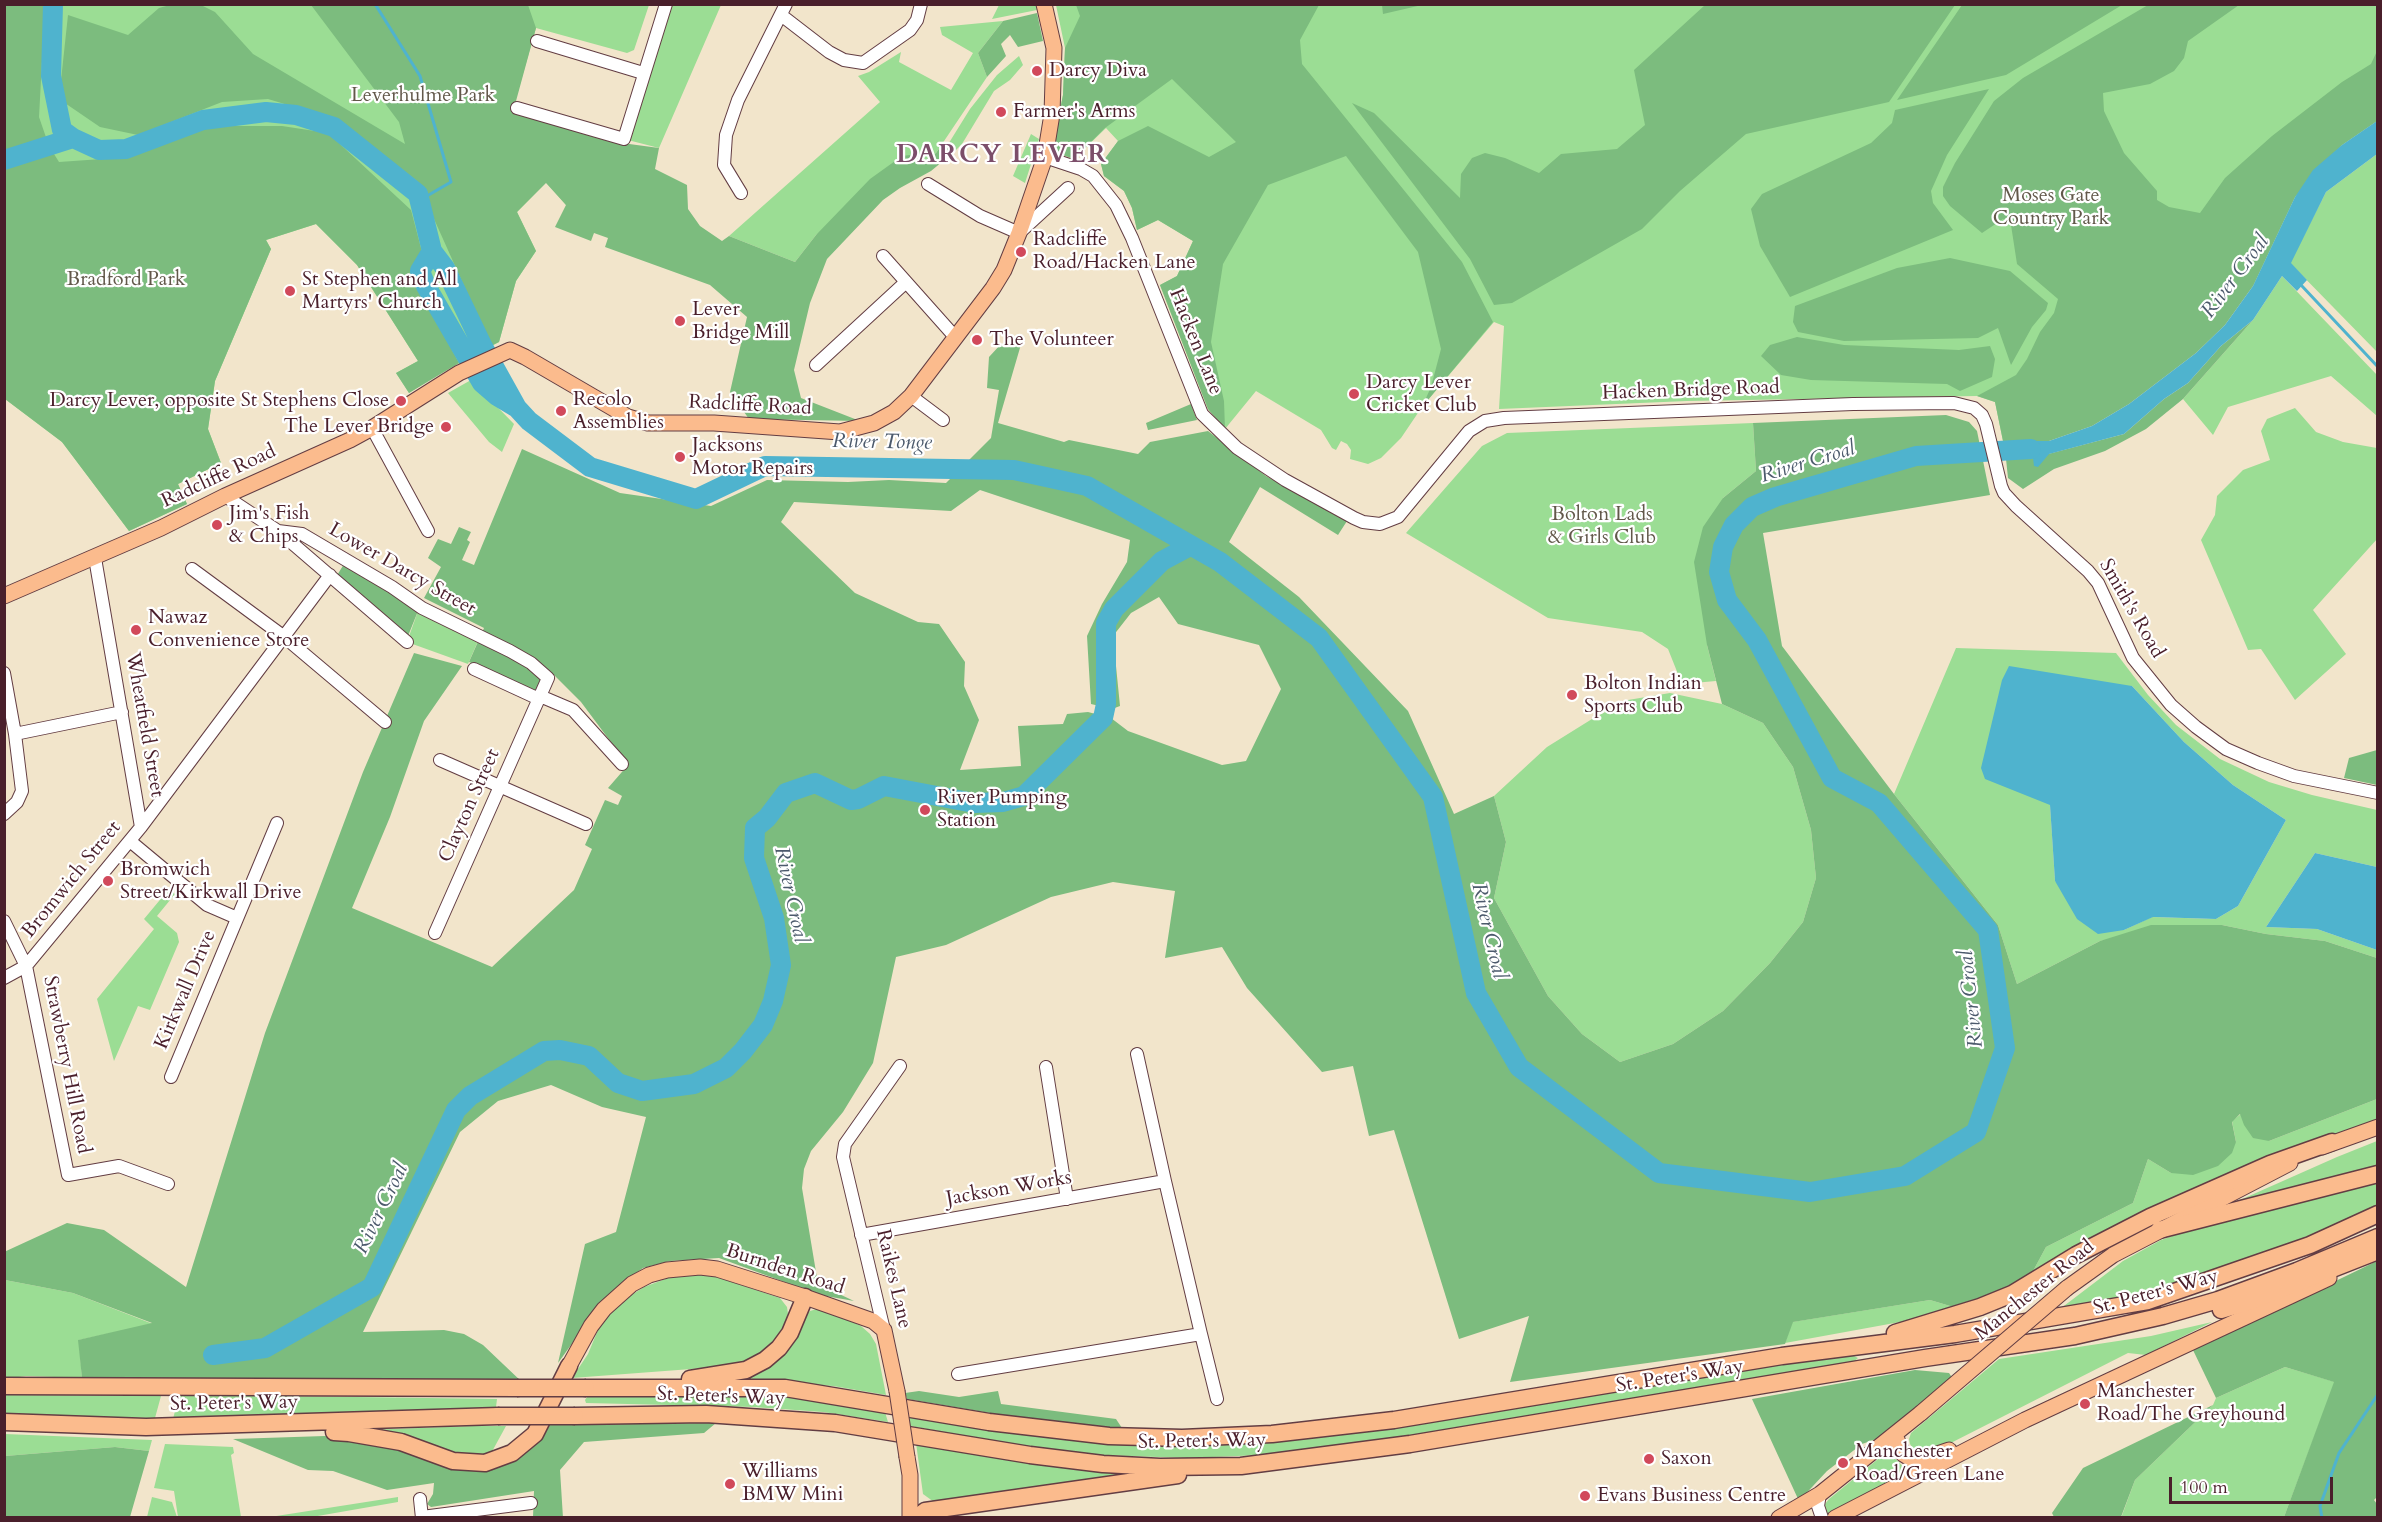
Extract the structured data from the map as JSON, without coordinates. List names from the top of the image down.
{
  "streets": {
    "highway": ["St. Peter's Way"],
    "main road": [
      "Radcliffe Road",
      "Burnden Road",
      "Raikes Lane",
      "Manchester Road"
    ],
    "street": [
      "Hacken Lane",
      "Hacken Bridge Road",
      "Lower Darcy Street",
      "Smith's Road",
      "Wheatfield Street",
      "Clayton Street",
      "Bromwich Street",
      "Kirkwall Drive",
      "Strawberry Hill Road",
      "Jackson Works"
    ]
  },
  "crossings": [
    ["Hacken Lane", "Hacken Bridge Road"],
    ["Hacken Lane", "Radcliffe Road"],
    ["Hacken Bridge Road", "Smith's Road"],
    ["Radcliffe Road", "Wheatfield Street"],
    ["Lower Darcy Street", "Clayton Street"],
    ["Wheatfield Street", "Bromwich Street"],
    ["Bromwich Street", "Kirkwall Drive"],
    ["Bromwich Street", "Strawberry Hill Road"],
    ["Jackson Works", "Raikes Lane"],
    ["Burnden Road", "Raikes Lane"]
  ],
  "districts": ["DARCY LEVER"],
  "water": ["River Croal", "River Tonge"],
  "parks": [
    "Leverhulme Park",
    "Moses Gate Country Park",
    "Bradford Park",
    "Bolton Lads & Girls Club"
  ],
  "places": [
    "Darcy Diva",
    "Farmer's Arms",
    "Radcliffe Road/Hacken Lane",
    "St Stephen and All Martyrs' Church",
    "Lever Bridge Mill",
    "The Volunteer",
    "Darcy Lever Cricket Club",
    "Darcy Lever, opposite St Stephens Close",
    "Recolo Assemblies",
    "The Lever Bridge",
    "Jacksons Motor Repairs",
    "Jim's Fish & Chips",
    "Nawaz Convenience Store",
    "Bolton Indian Sports Club",
    "River Pumping Station",
    "Bromwich Street/Kirkwall Drive",
    "Manchester Road/The Greyhound",
    "Saxon",
    "Manchester Road/Green Lane",
    "Williams BMW Mini",
    "Evans Business Centre"
  ],
  "scale_bar": "100 m"
}
